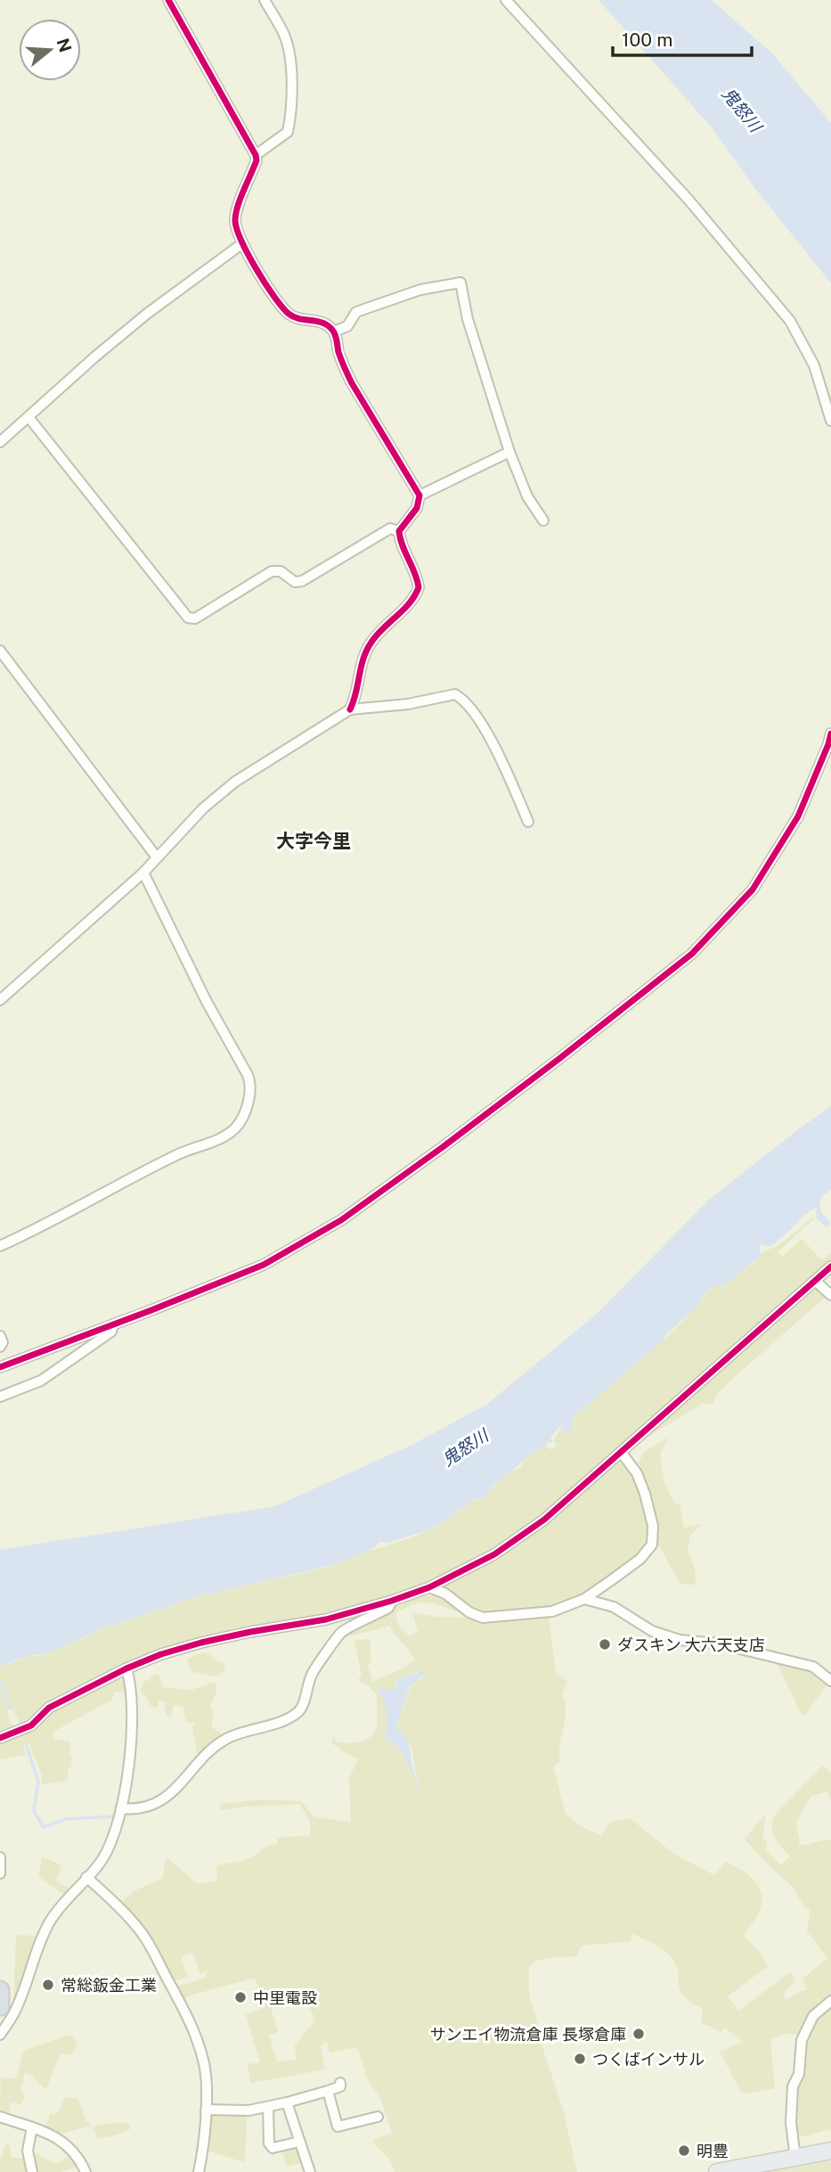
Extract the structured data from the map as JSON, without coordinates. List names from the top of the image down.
{
  "districts": ["大字今里"],
  "water": ["鬼怒川"],
  "places": [
    "ダスキン 大六天支店",
    "常総鈑金工業",
    "中里電設",
    "サンエイ物流倉庫 長塚倉庫",
    "つくばインサル",
    "明豊"
  ],
  "scale_bar": "100 m",
  "north": "right"
}
